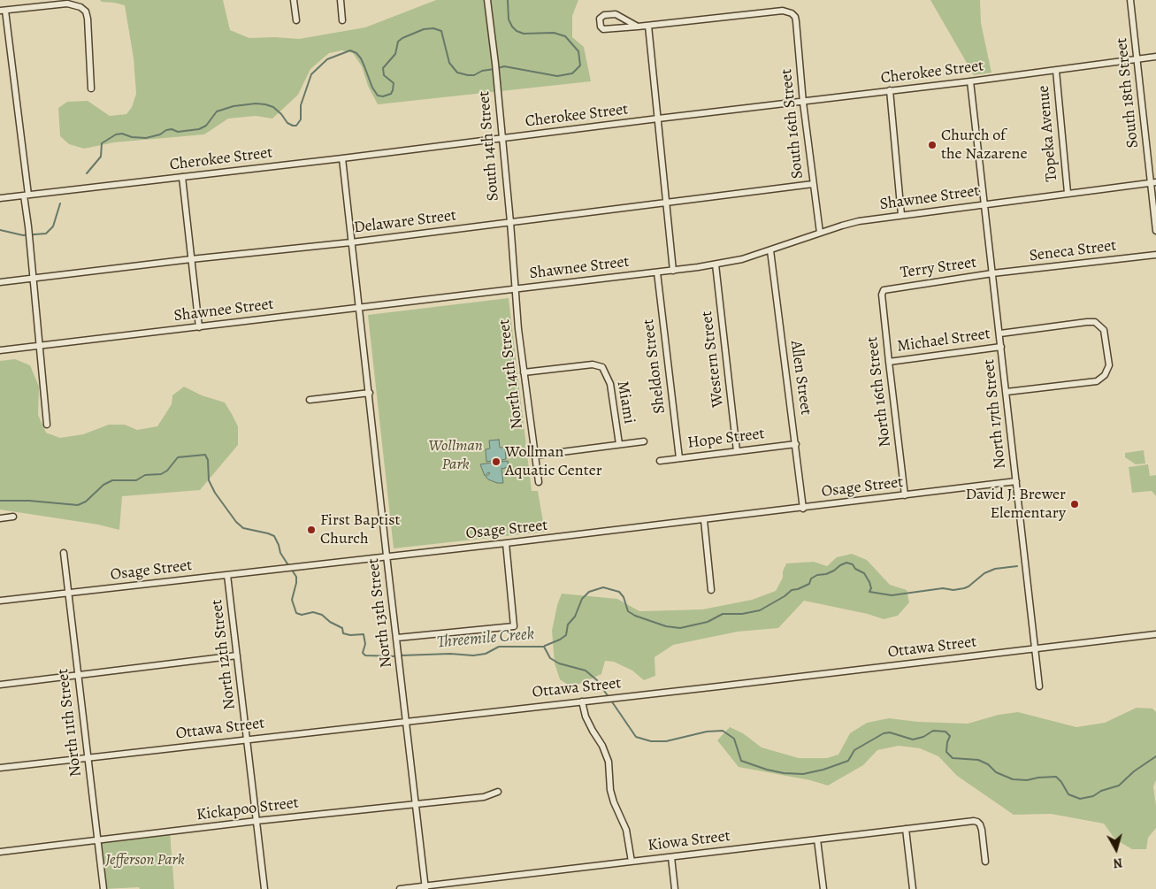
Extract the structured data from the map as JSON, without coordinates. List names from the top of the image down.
{
  "streets": {
    "street": [
      "Cherokee Street",
      "South 18th Street",
      "South 16th Street",
      "Topeka Avenue",
      "South 14th Street",
      "Shawnee Street",
      "Delaware Street",
      "Seneca Street",
      "Terry Street",
      "Michael Street",
      "Western Street",
      "Sheldon Street",
      "North 14th Street",
      "Allen Street",
      "North 16th Street",
      "Miami",
      "North 17th Street",
      "Hope Street",
      "Osage Street",
      "North 13th Street",
      "Ottawa Street",
      "North 12th Street",
      "North 11th Street",
      "Kickapoo Street",
      "Kiowa Street"
    ]
  },
  "crossings": [
    ["Cherokee Street", "South 18th Street"],
    ["Cherokee Street", "South 16th Street"],
    ["Cherokee Street", "Topeka Avenue"],
    ["Cherokee Street", "South 14th Street"],
    ["Cherokee Street", "North 17th Street"],
    ["Cherokee Street", "North 13th Street"],
    ["South 18th Street", "Shawnee Street"],
    ["South 16th Street", "Shawnee Street"],
    ["South 16th Street", "Delaware Street"],
    ["Topeka Avenue", "Shawnee Street"],
    ["South 14th Street", "Shawnee Street"],
    ["South 14th Street", "Delaware Street"],
    ["South 14th Street", "North 14th Street"],
    ["Shawnee Street", "Western Street"],
    ["Shawnee Street", "Sheldon Street"],
    ["Shawnee Street", "North 14th Street"],
    ["Shawnee Street", "Allen Street"],
    ["Shawnee Street", "North 17th Street"],
    ["Shawnee Street", "North 13th Street"],
    ["Delaware Street", "North 13th Street"],
    ["Seneca Street", "Terry Street"],
    ["Seneca Street", "North 17th Street"],
    ["Terry Street", "North 16th Street"],
    ["Terry Street", "North 17th Street"],
    ["Michael Street", "North 16th Street"],
    ["Michael Street", "North 17th Street"],
    ["Western Street", "Hope Street"],
    ["Sheldon Street", "Hope Street"],
    ["North 14th Street", "Miami"],
    ["Allen Street", "Hope Street"],
    ["Allen Street", "Osage Street"],
    ["North 16th Street", "Osage Street"],
    ["North 17th Street", "Osage Street"],
    ["North 17th Street", "Ottawa Street"],
    ["Osage Street", "North 13th Street"],
    ["Osage Street", "North 12th Street"],
    ["Osage Street", "North 11th Street"],
    ["North 13th Street", "Ottawa Street"],
    ["North 13th Street", "Kickapoo Street"],
    ["North 13th Street", "Kiowa Street"],
    ["Ottawa Street", "North 12th Street"],
    ["Ottawa Street", "North 11th Street"],
    ["North 12th Street", "Kickapoo Street"],
    ["North 11th Street", "Kickapoo Street"]
  ],
  "water": ["Threemile Creek"],
  "parks": ["Wollman Park", "Jefferson Park"],
  "places": [
    "Church of the Nazarene",
    "Wollman Aquatic Center",
    "David J. Brewer Elementary",
    "First Baptist Church"
  ],
  "north": "bottom"
}
